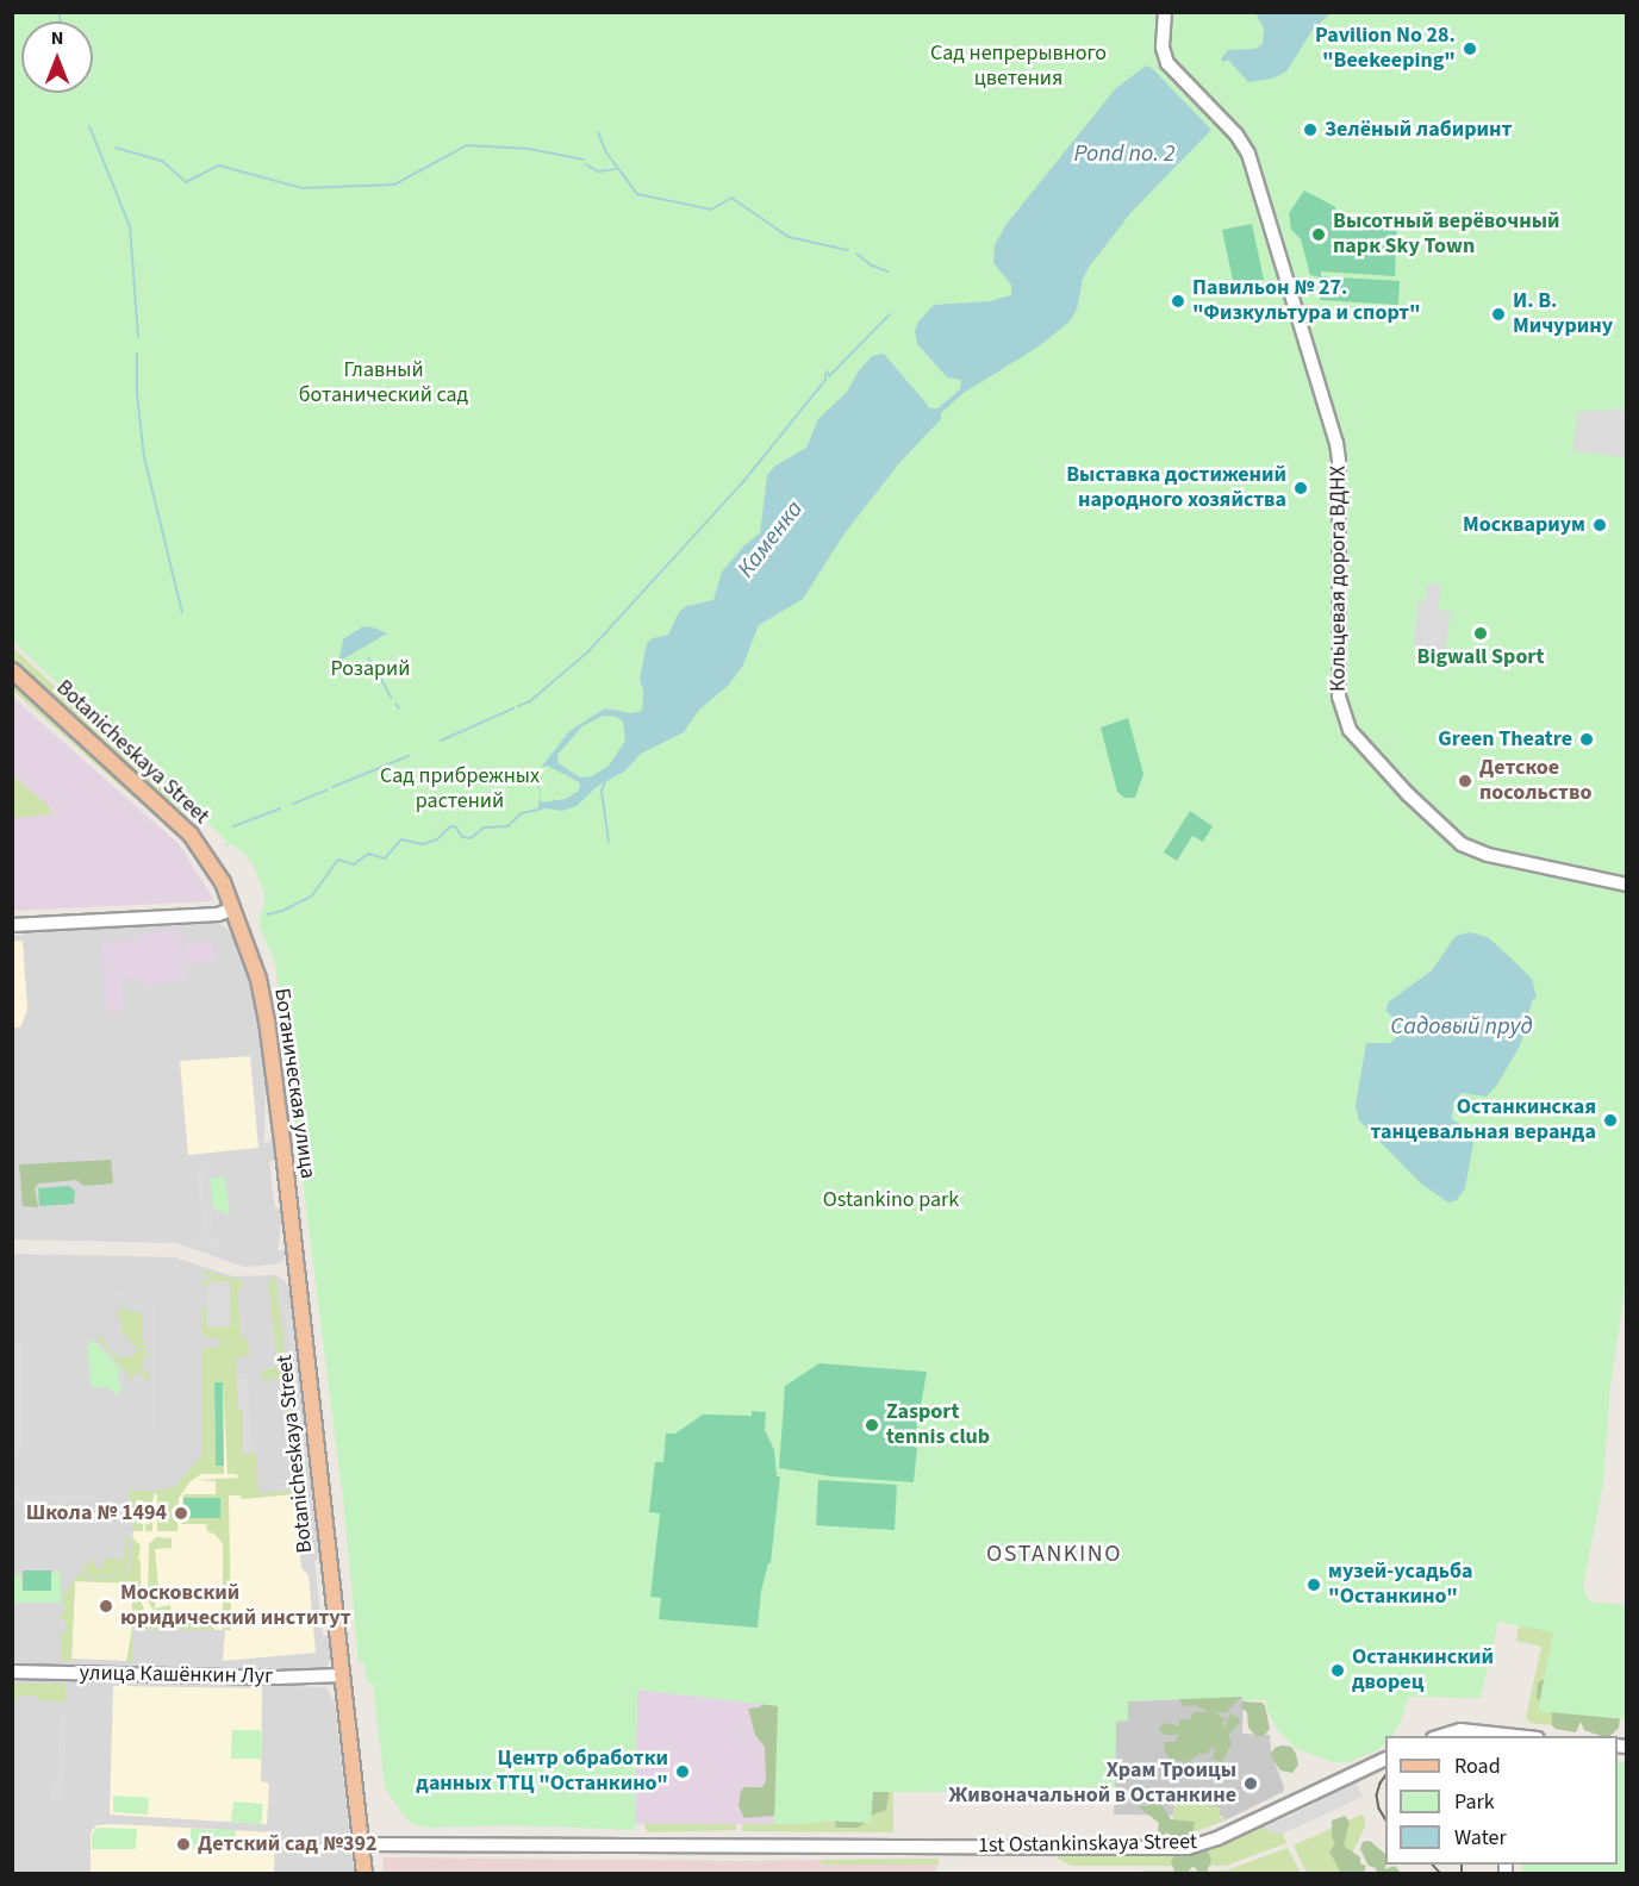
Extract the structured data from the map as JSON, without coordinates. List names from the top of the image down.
{
  "streets": {
    "main road": ["Botanicheskaya Street", "Ботаническая улица"],
    "street": ["Кольцевая дорога ВДНХ", "улица Кашёнкин Луг", "1st Ostankinskaya Street"]
  },
  "crossings": [
    ["Botanicheskaya Street", "Ботаническая улица"],
    ["Ботаническая улица", "улица Кашёнкин Луг"],
    ["Ботаническая улица", "1st Ostankinskaya Street"]
  ],
  "districts": ["OSTANKINO"],
  "water": ["Pond no. 2", "Каменка", "Садовый пруд"],
  "parks": [
    "Сад непрерывного цветения",
    "Главный ботанический сад",
    "Розарий",
    "Сад прибрежных растений",
    "Ostankino park"
  ],
  "places": [
    "Pavilion No 28. \"Beekeeping\"",
    "Зелёный лабиринт",
    "Высотный верёвочный парк Sky Town",
    "Павильон № 27. \"Физкультура и спорт\"",
    "И. В. Мичурину",
    "Выставка достижений народного хозяйства",
    "Москвариум",
    "Bigwall Sport",
    "Green Theatre",
    "Детское посольство",
    "Останкинская танцевальная веранда",
    "Zasport tennis club",
    "Школа № 1494",
    "музей-усадьба \"Останкино\"",
    "Московский юридический институт",
    "Останкинский дворец",
    "Центр обработки данных ТТЦ \"Останкино\"",
    "Храм Троицы Живоначальной в Останкине",
    "Детский сад №392"
  ],
  "legend": ["Road", "Park", "Water"],
  "north": "top"
}
